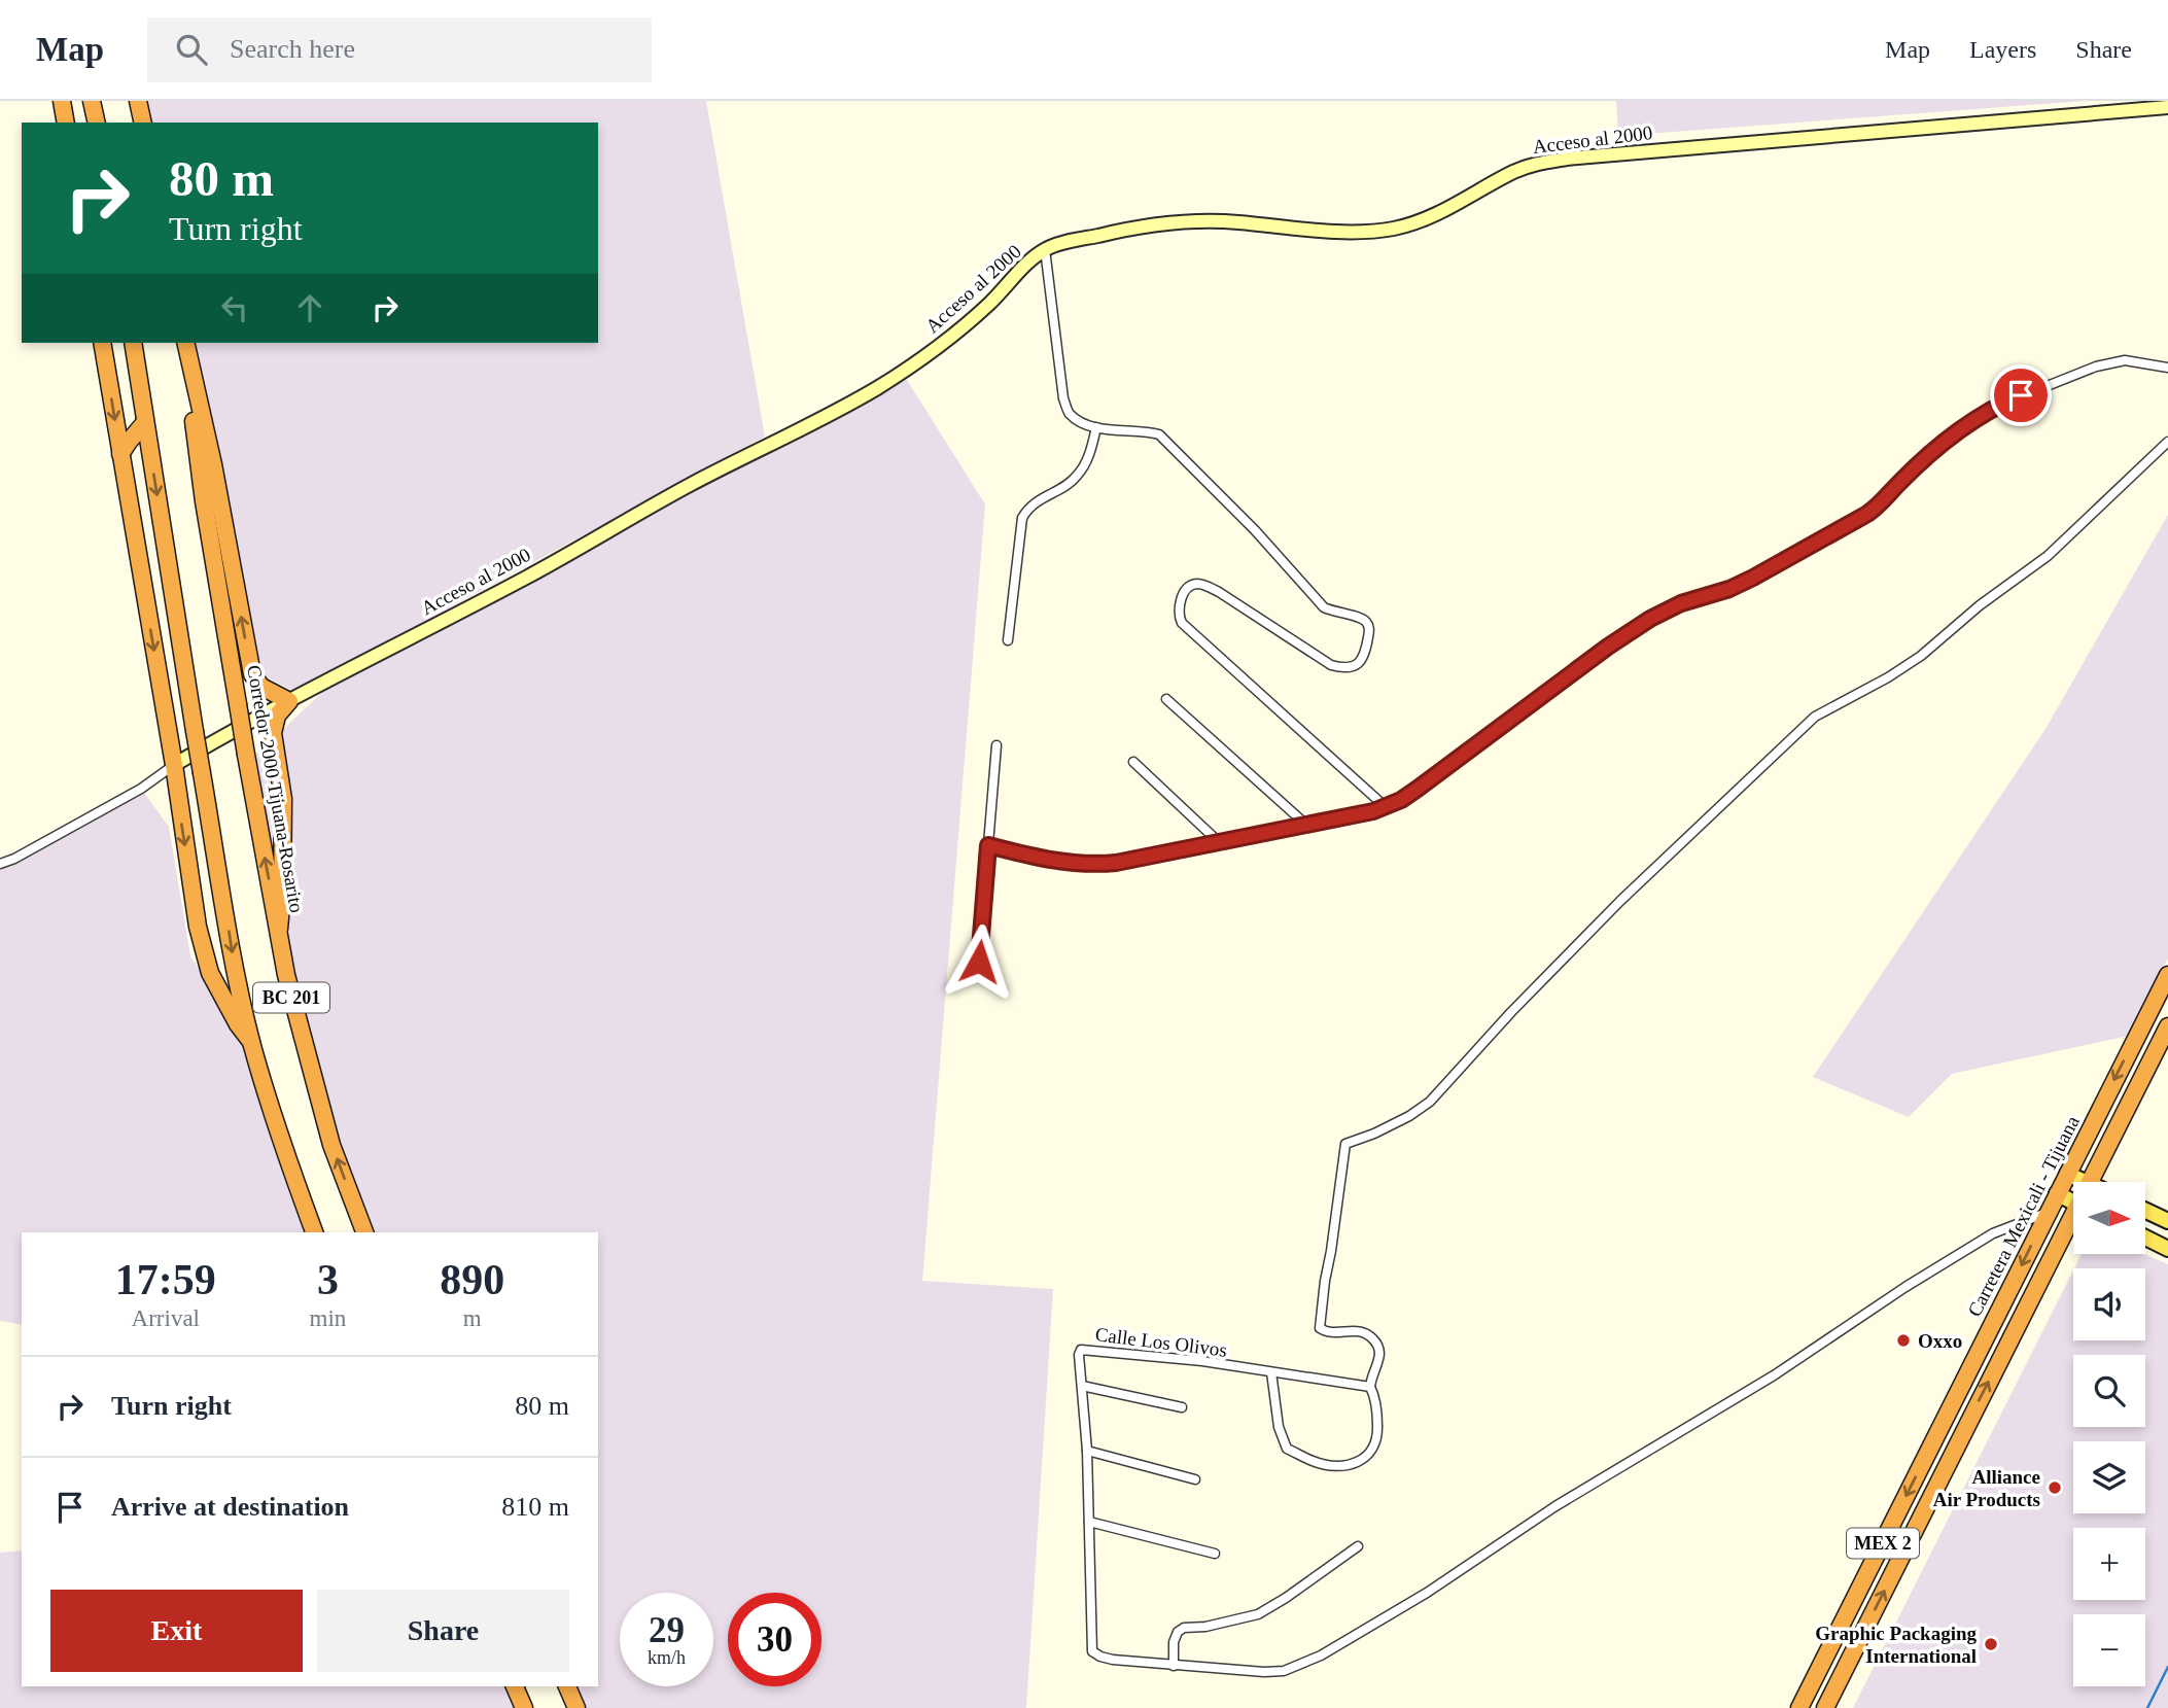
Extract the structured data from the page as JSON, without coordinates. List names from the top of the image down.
{
  "streets": {
    "highway": [
      "Corredor 2000 Tijuana-Rosarito",
      "BC 201",
      "Carretera Mexicali - Tijuana",
      "MEX 2"
    ],
    "street": ["Acceso al 2000", "Calle Los Olivos"]
  },
  "places": ["Oxxo", "Alliance Air Products", "Graphic Packaging International"],
  "north": "right",
  "page": {
    "header": "Map",
    "search": "Search here",
    "nav": ["Map", "Layers", "Share"],
    "turn": ["80 m", "Turn right"],
    "map_buttons": ["+", "−"],
    "eta": [
      "17:59",
      "Arrival",
      "3",
      "min",
      "890",
      "m"
    ],
    "list": [
      {
        "name": "Turn right",
        "value": "80 m"
      },
      {
        "name": "Arrive at destination",
        "value": "810 m"
      }
    ],
    "buttons": ["Exit", "Share"],
    "speed": "29 km/h",
    "limit": "30"
  }
}
